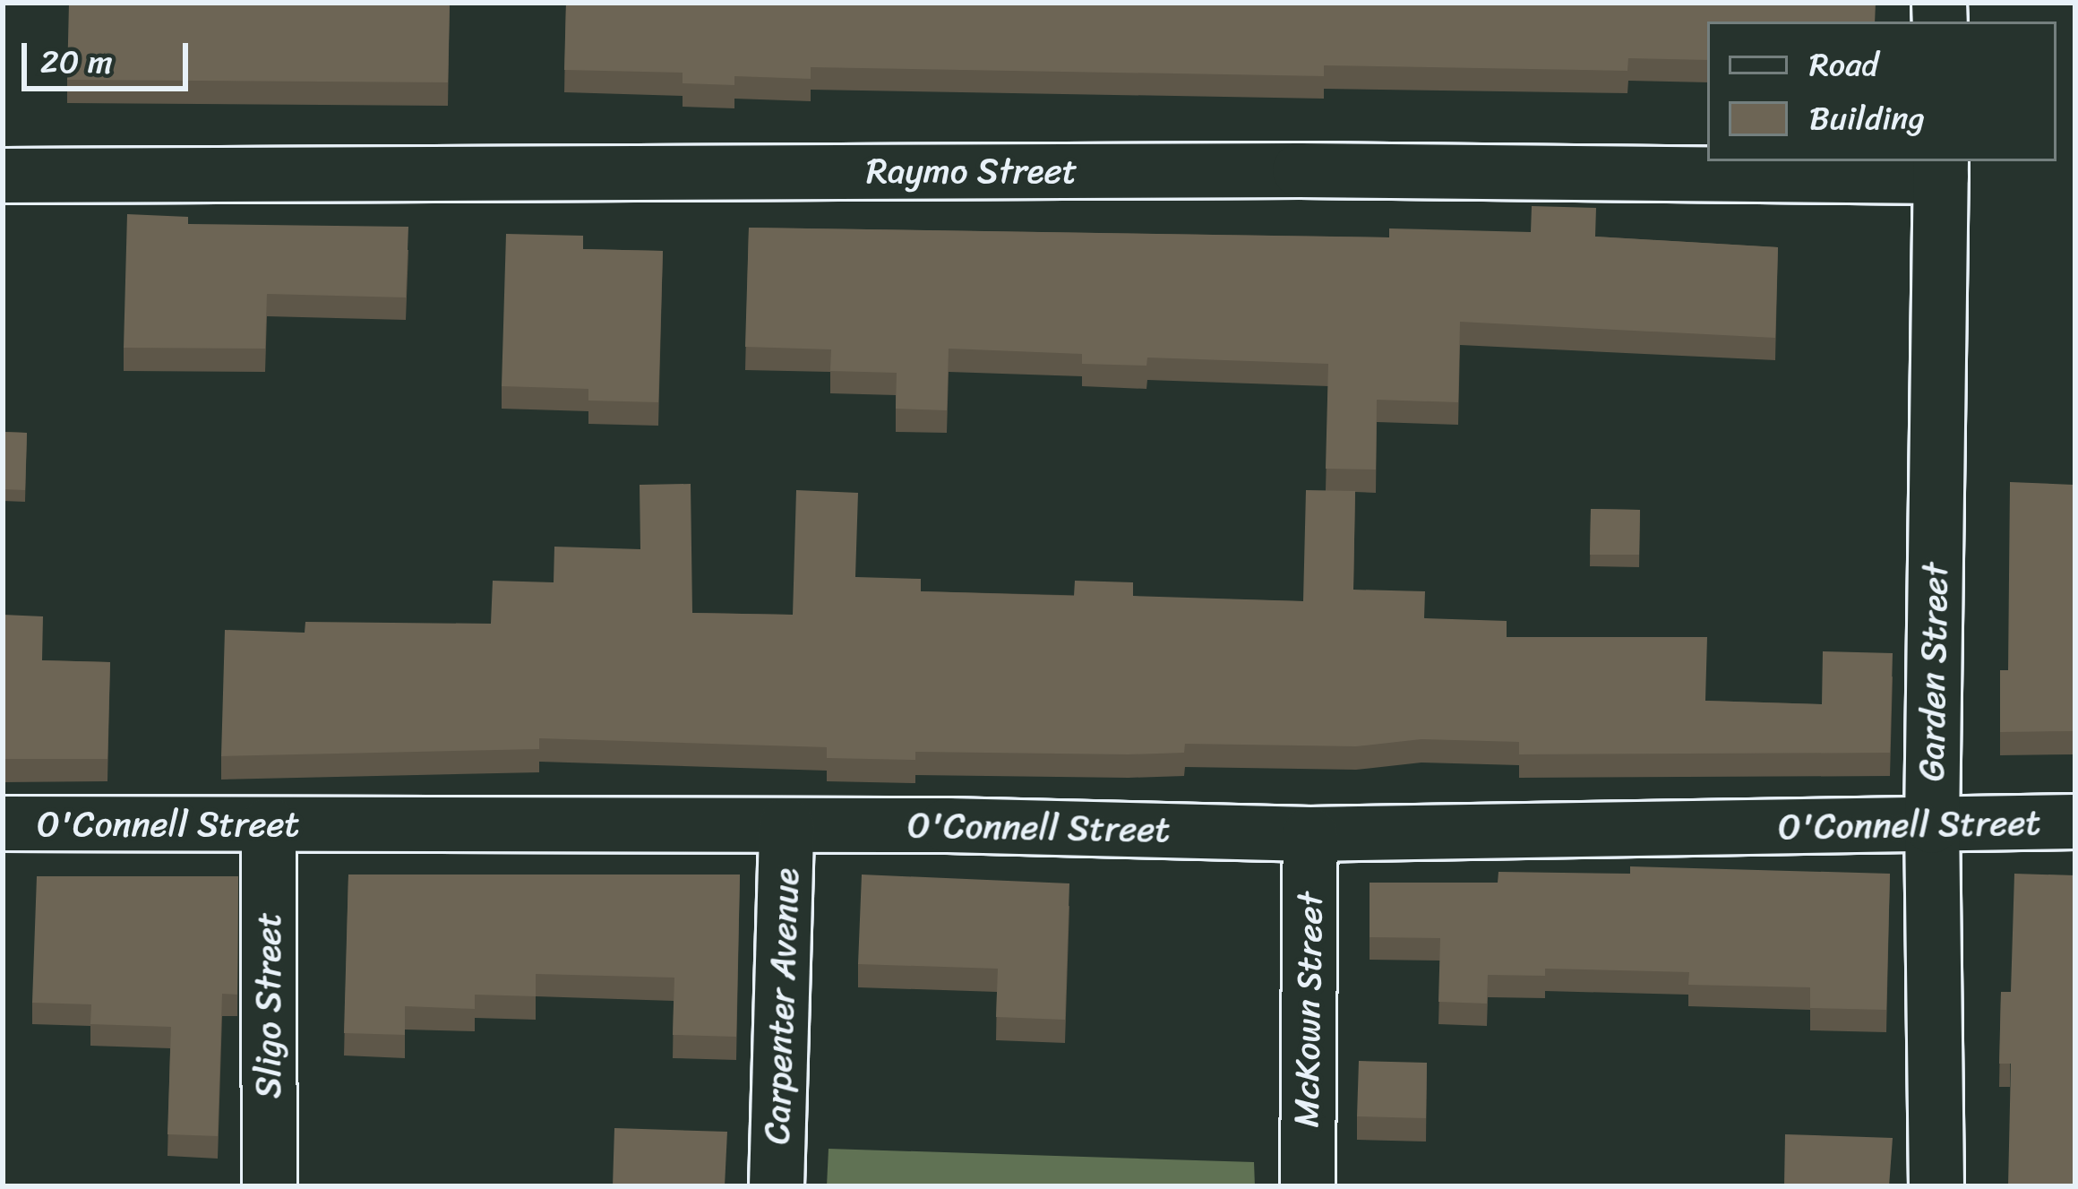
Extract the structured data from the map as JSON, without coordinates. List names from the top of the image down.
{
  "streets": {
    "street": [
      "Raymo Street",
      "Garden Street",
      "O'Connell Street",
      "Sligo Street",
      "Carpenter Avenue",
      "McKown Street"
    ]
  },
  "crossings": [
    ["Raymo Street", "Garden Street"],
    ["Garden Street", "O'Connell Street"],
    ["O'Connell Street", "Sligo Street"],
    ["O'Connell Street", "Carpenter Avenue"],
    ["O'Connell Street", "McKown Street"]
  ],
  "legend": ["Road", "Building"],
  "scale_bar": "20 m"
}
